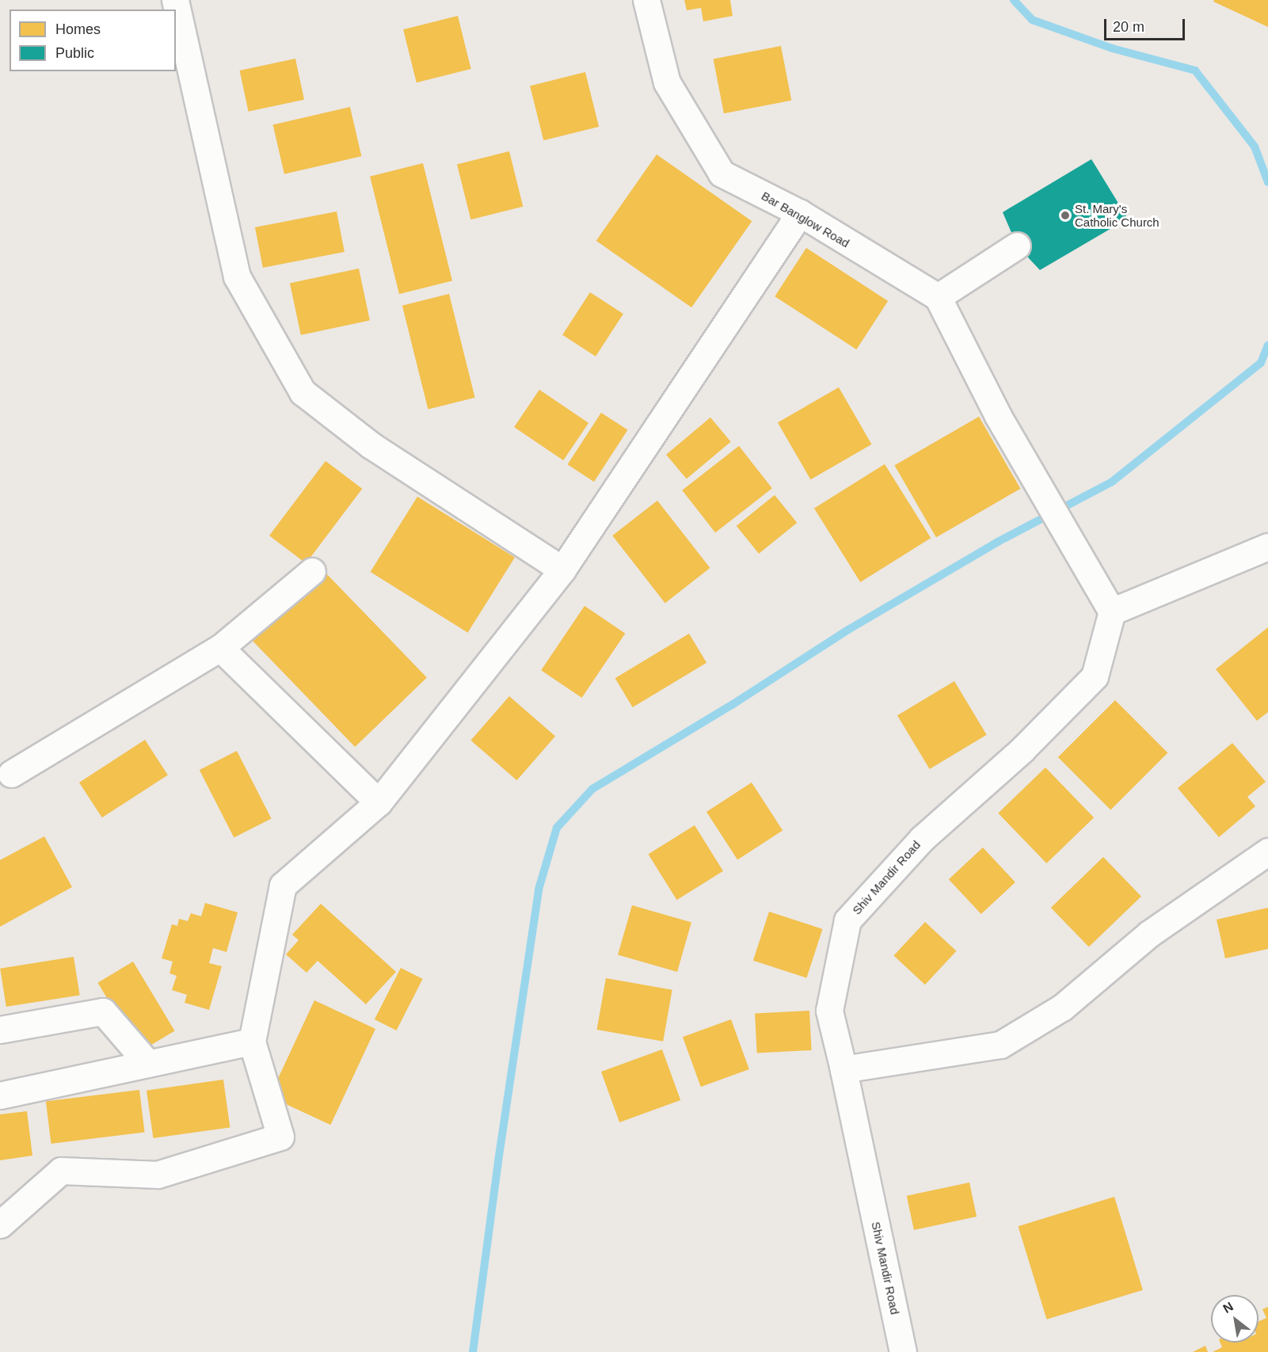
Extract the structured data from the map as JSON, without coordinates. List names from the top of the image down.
{
  "streets": {
    "street": ["Bar Banglow Road", "Shiv Mandir Road"]
  },
  "places": ["St. Mary's Catholic Church"],
  "legend": ["Homes", "Public"],
  "scale_bar": "20 m",
  "north": "top left"
}
